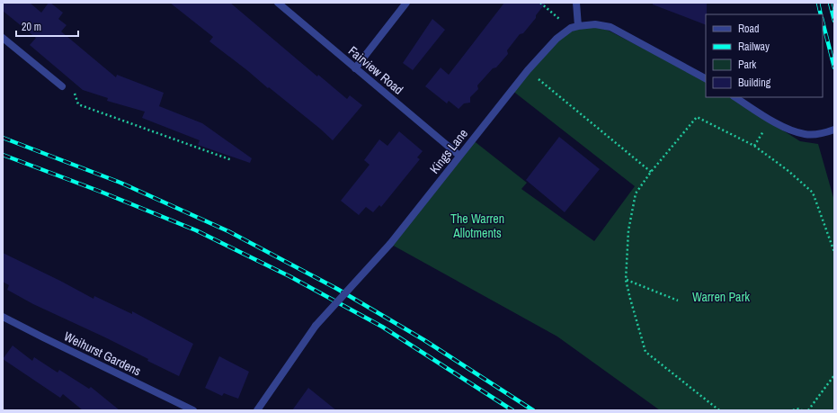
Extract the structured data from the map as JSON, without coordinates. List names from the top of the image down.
{
  "streets": {
    "street": ["Fairview Road", "Kings Lane", "Weihurst Gardens"]
  },
  "crossings": [
    ["Fairview Road", "Kings Lane"]
  ],
  "parks": ["The Warren Allotments", "Warren Park"],
  "legend": [
    "Road",
    "Railway",
    "Park",
    "Building"
  ],
  "scale_bar": "20 m"
}
